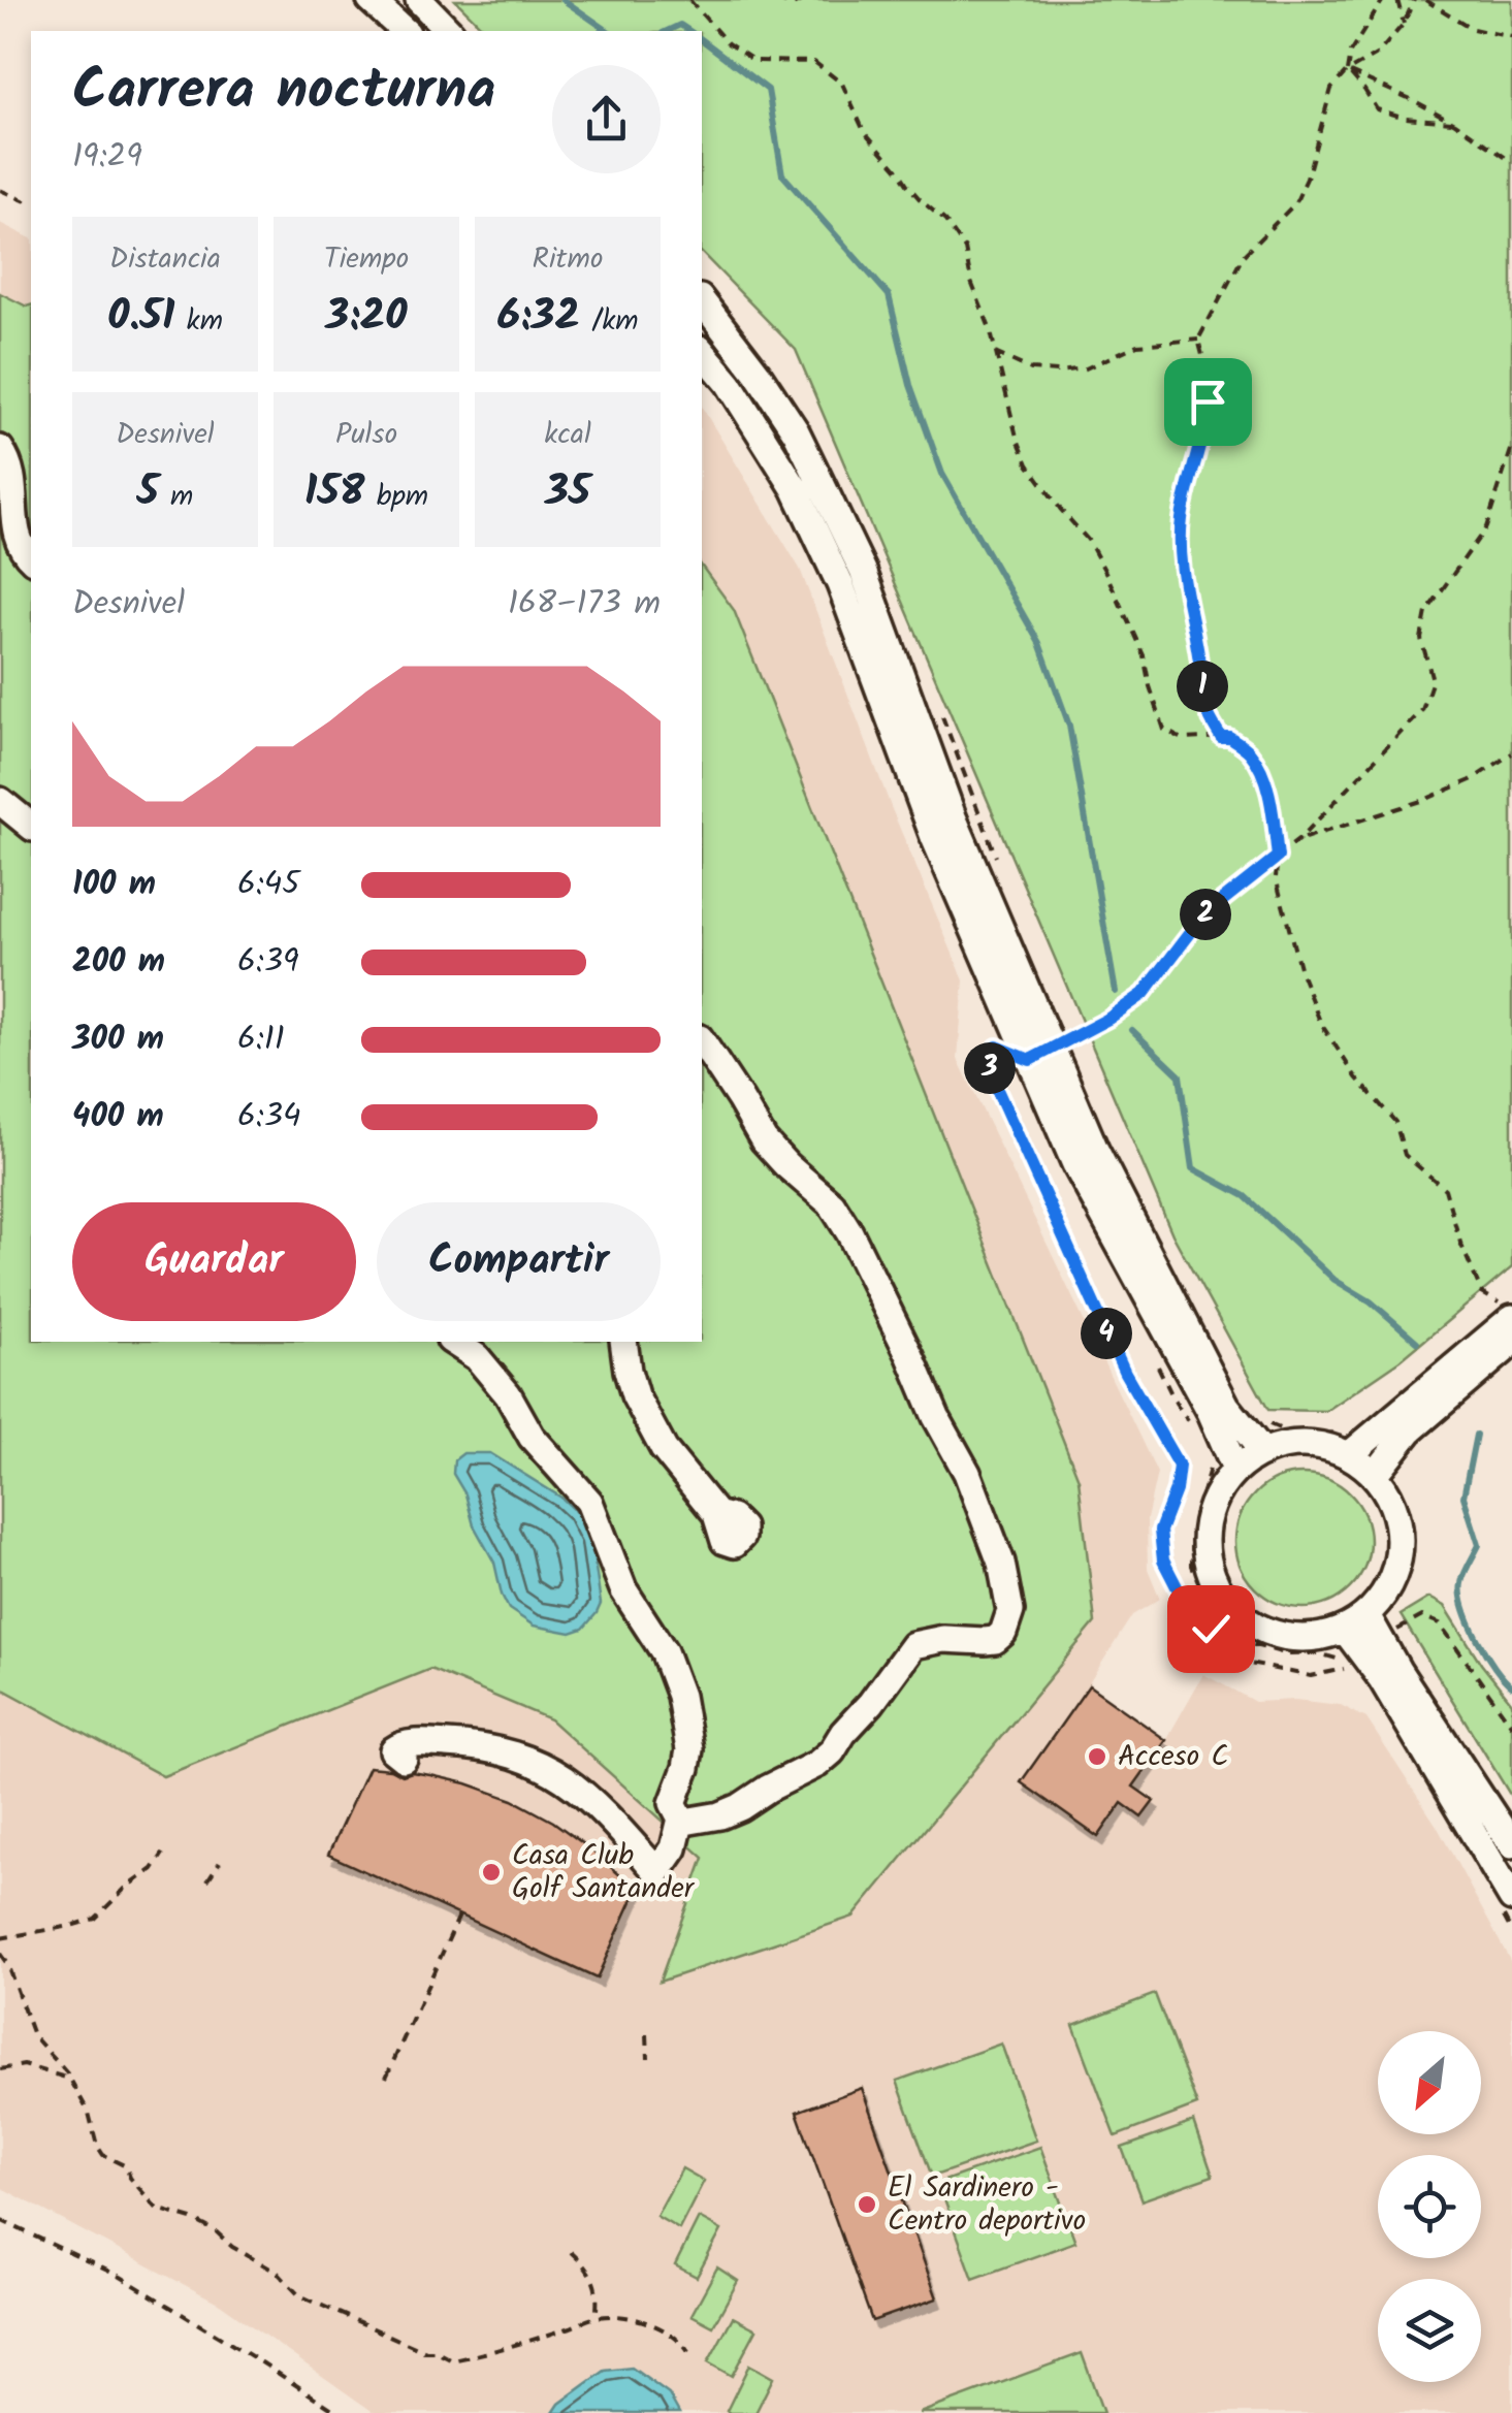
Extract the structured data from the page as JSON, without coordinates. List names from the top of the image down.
{
  "places": ["Acceso C", "Casa Club Golf Santander", "El Sardinero - Centro deportivo"],
  "north": "bottom left",
  "page": {
    "heading": ["Carrera nocturna", "19:29"],
    "stats": [
      ["Distancia", "0.51 km"],
      ["Tiempo", "3:20"],
      ["Ritmo", "6:32 /km"],
      ["Desnivel", "5 m"],
      ["Pulso", "158 bpm"],
      ["kcal", "35"]
    ],
    "chart": ["Desnivel", "168–173 m"],
    "pins": [
      "1",
      "2",
      "3",
      "4"
    ],
    "list": [
      {
        "name": "100 m",
        "note": "6:45"
      },
      {
        "name": "200 m",
        "note": "6:39"
      },
      {
        "name": "300 m",
        "note": "6:11"
      },
      {
        "name": "400 m",
        "note": "6:34"
      }
    ],
    "buttons": ["Guardar", "Compartir"]
  }
}
